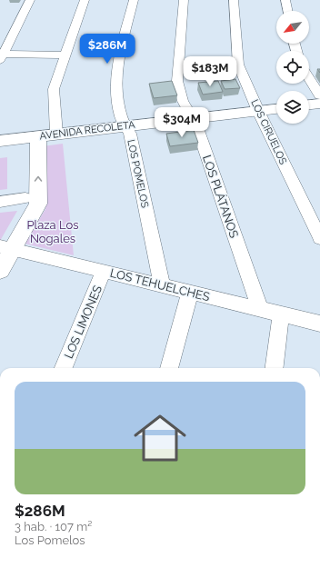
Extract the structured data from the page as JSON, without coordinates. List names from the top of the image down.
{
  "streets": {
    "street": [
      "AVENIDA RECOLETA",
      "LOS CIRUELOS",
      "LOS POMELOS",
      "LOS PLÁTANOS",
      "LOS TEHUELCHES",
      "LOS LIMONES"
    ]
  },
  "crossings": [
    ["AVENIDA RECOLETA", "LOS CIRUELOS"],
    ["AVENIDA RECOLETA", "LOS POMELOS"],
    ["AVENIDA RECOLETA", "LOS PLÁTANOS"],
    ["LOS POMELOS", "LOS TEHUELCHES"],
    ["LOS PLÁTANOS", "LOS TEHUELCHES"],
    ["LOS TEHUELCHES", "LOS LIMONES"]
  ],
  "parks": ["Plaza Los Nogales"],
  "north": "bottom left",
  "page": {
    "price": ["$286M", "$183M", "$304M"],
    "list": [
      {
        "name": "$286M",
        "note": "3 hab. · 107 m² · Los Pomelos"
      }
    ]
  }
}
